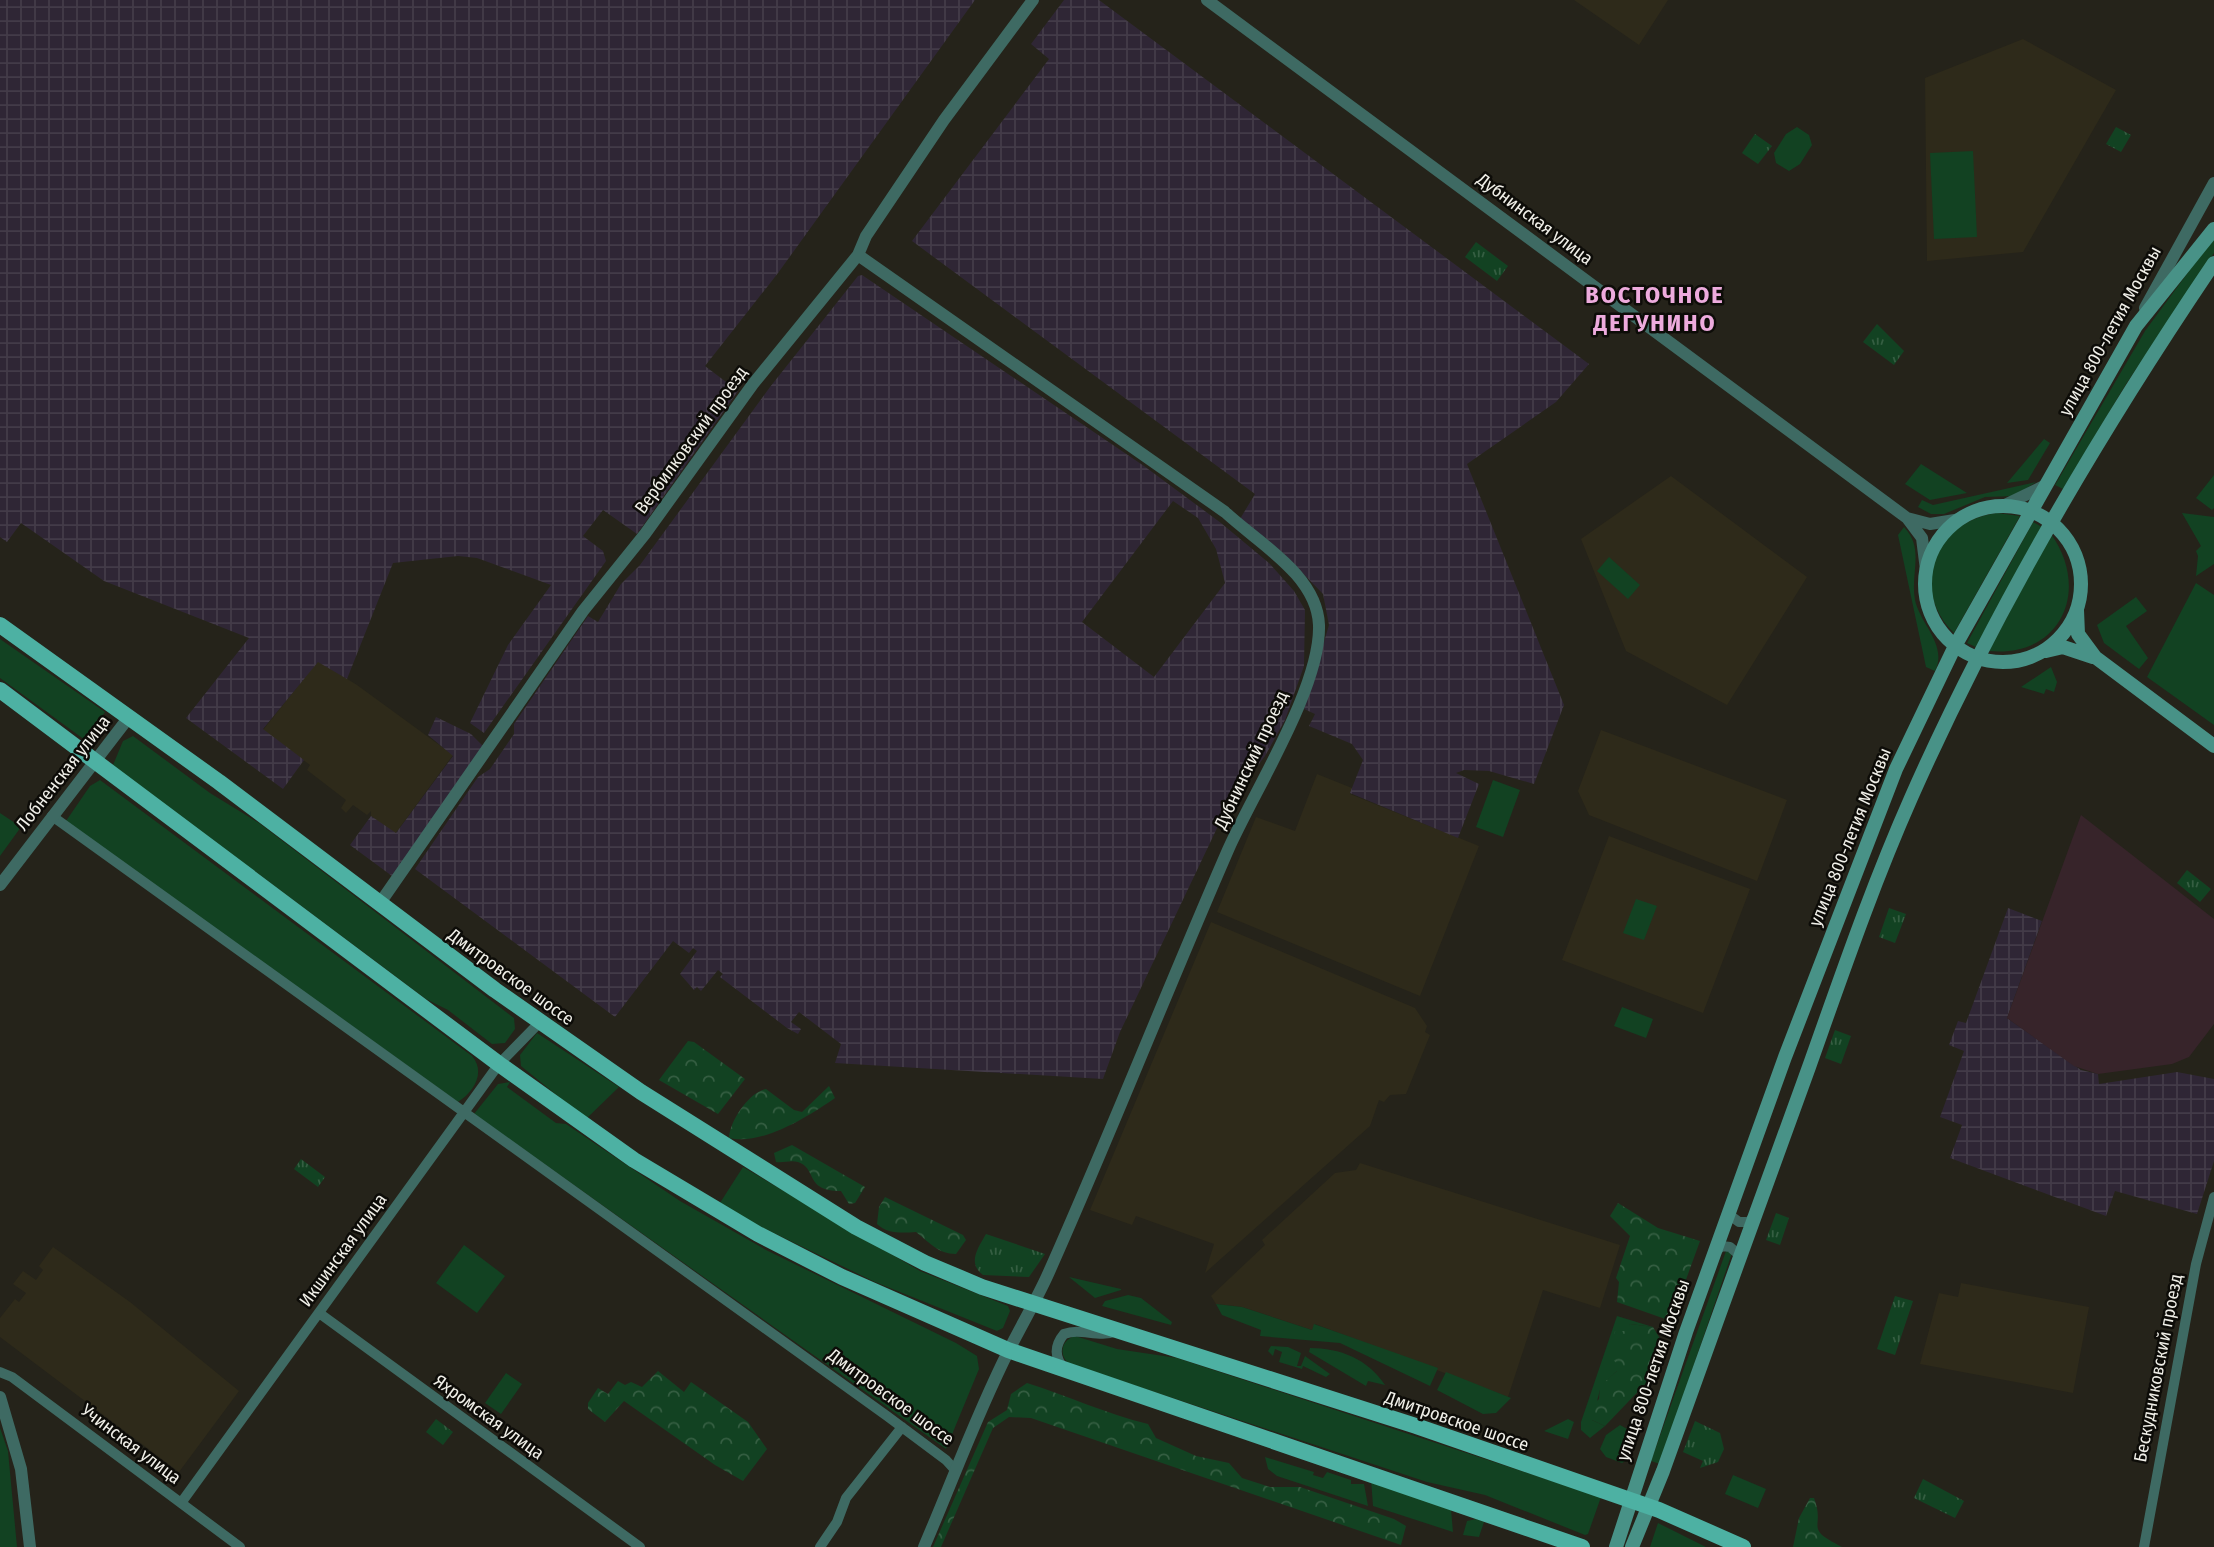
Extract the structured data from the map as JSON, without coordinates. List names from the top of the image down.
{
  "streets": {
    "main road": ["улица 800-летия Москвы", "Дмитровское шоссе"],
    "street": [
      "Дубнинская улица",
      "Вербилковский проезд",
      "Дубнинский проезд",
      "Лобненская улица",
      "Икшинская улица",
      "Бескудниковский проезд",
      "Яхромская улица",
      "Учинская улица"
    ]
  },
  "crossings": [
    ["улица 800-летия Москвы", "Дмитровское шоссе"],
    ["Вербилковский проезд", "Дубнинский проезд"],
    ["Вербилковский проезд", "Дмитровское шоссе"],
    ["Дубнинский проезд", "Дмитровское шоссе"],
    ["Лобненская улица", "Дмитровское шоссе"],
    ["Дмитровское шоссе", "Икшинская улица"],
    ["Икшинская улица", "Яхромская улица"],
    ["Икшинская улица", "Учинская улица"]
  ],
  "districts": ["ВОСТОЧНОЕ ДЕГУНИНО"]
}
